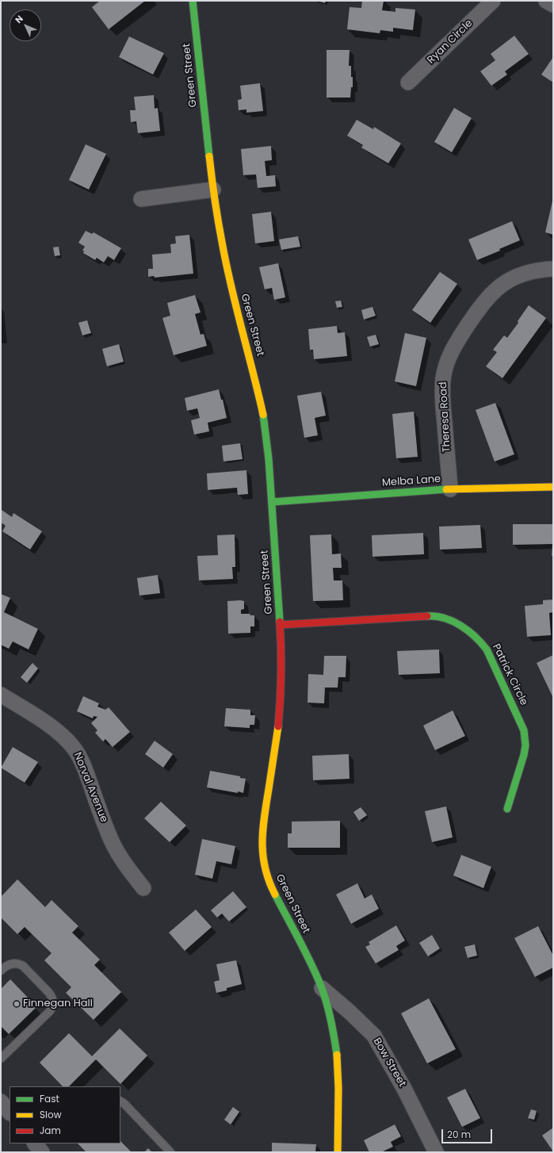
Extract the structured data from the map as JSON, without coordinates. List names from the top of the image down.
{
  "streets": {
    "street": [
      "Ryan Circle",
      "Green Street",
      "Theresa Road",
      "Melba Lane",
      "Patrick Circle",
      "Norval Avenue",
      "Bow Street"
    ]
  },
  "crossings": [
    ["Green Street", "Melba Lane"],
    ["Green Street", "Patrick Circle"],
    ["Green Street", "Bow Street"],
    ["Theresa Road", "Melba Lane"]
  ],
  "places": ["Finnegan Hall"],
  "legend": ["Fast", "Slow", "Jam"],
  "scale_bar": "20 m",
  "north": "top left"
}
